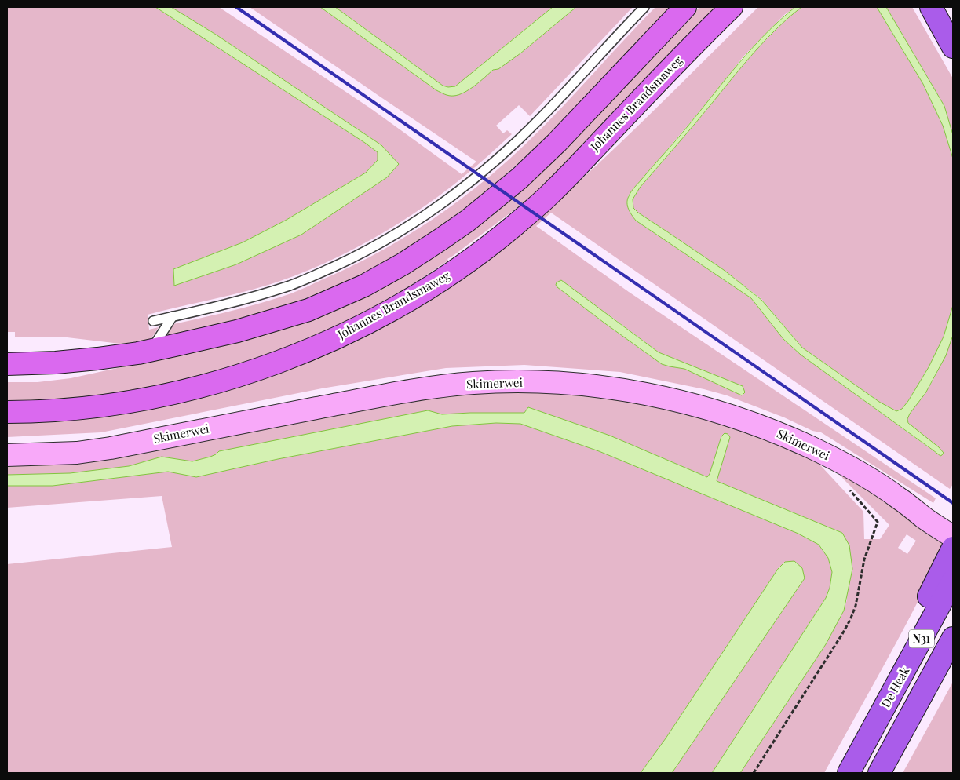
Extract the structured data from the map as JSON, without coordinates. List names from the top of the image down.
{
  "streets": {
    "highway": ["N31", "De Heak"],
    "main road": ["Johannes Brandsmaweg"],
    "street": ["Skimerwei"]
  },
  "crossings": [
    ["N31", "De Heak"]
  ]
}
